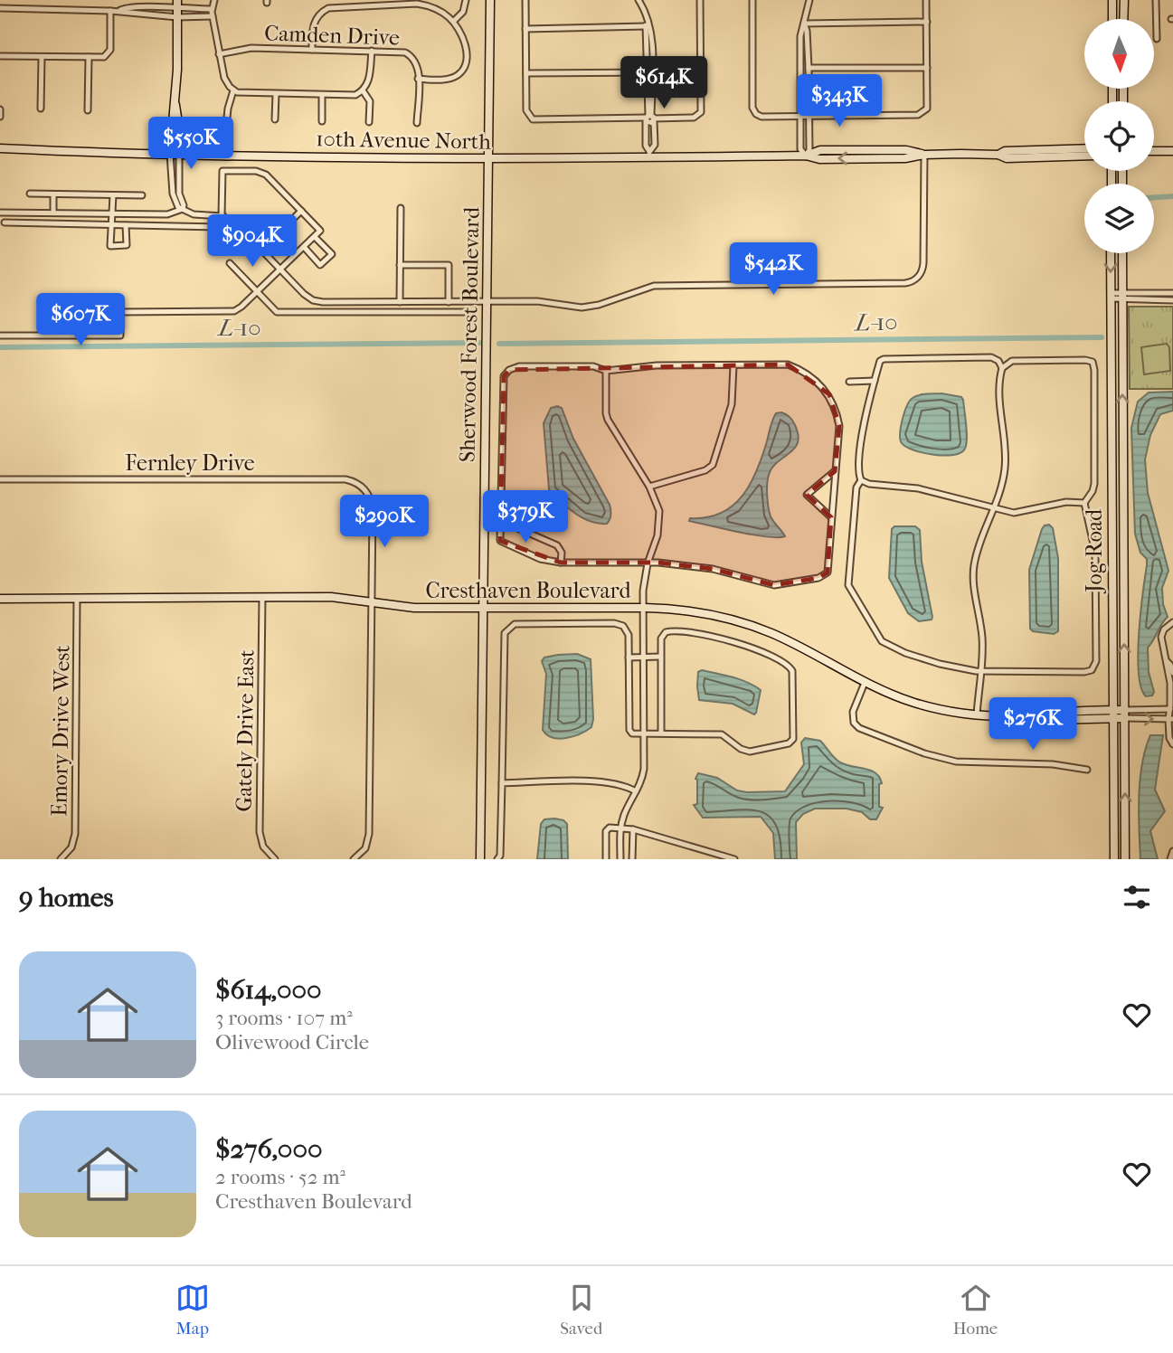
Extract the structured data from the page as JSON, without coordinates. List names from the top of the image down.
{
  "streets": {
    "street": [
      "Camden Drive",
      "10th Avenue North",
      "Sherwood Forest Boulevard",
      "Fernley Drive",
      "Jog Road",
      "Cresthaven Boulevard",
      "Emory Drive West",
      "Gately Drive East"
    ]
  },
  "crossings": [
    ["10th Avenue North", "Sherwood Forest Boulevard"],
    ["Sherwood Forest Boulevard", "Cresthaven Boulevard"],
    ["Fernley Drive", "Cresthaven Boulevard"],
    ["Jog Road", "Cresthaven Boulevard"],
    ["Cresthaven Boulevard", "Emory Drive West"],
    ["Cresthaven Boulevard", "Gately Drive East"]
  ],
  "water": ["L-10"],
  "north": "bottom",
  "page": {
    "price": [
      "$614K",
      "$343K",
      "$550K",
      "$904K",
      "$542K",
      "$607K",
      "$379K",
      "$290K",
      "$276K"
    ],
    "heading": "9 homes",
    "list": [
      {
        "name": "$614,000",
        "note": "3 rooms · 107 m² · Olivewood Circle"
      },
      {
        "name": "$276,000",
        "note": "2 rooms · 52 m² · Cresthaven Boulevard"
      }
    ],
    "tabs": ["Map", "Saved", "Home"]
  }
}
